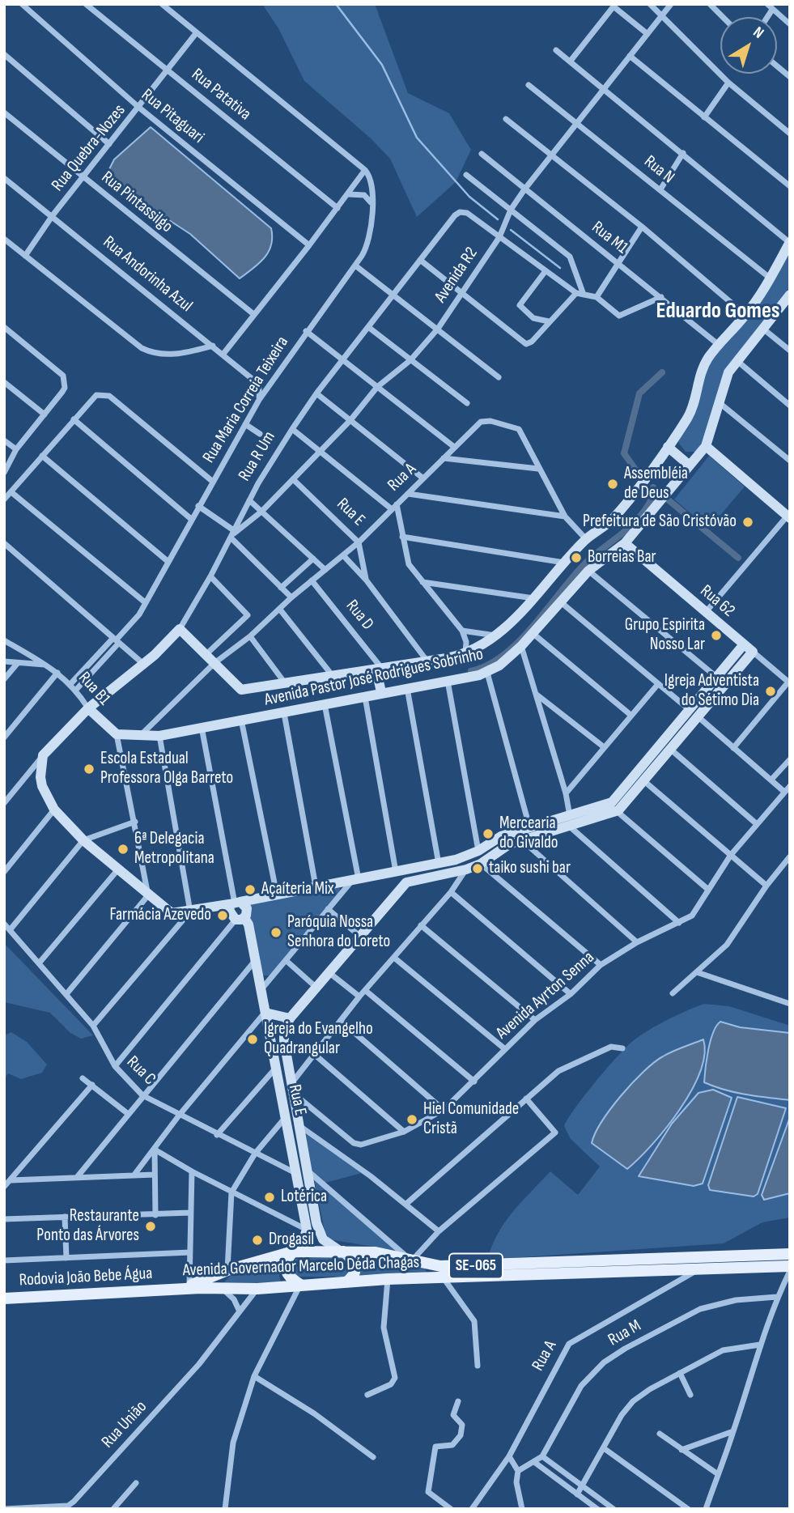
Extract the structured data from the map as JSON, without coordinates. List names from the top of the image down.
{
  "streets": {
    "main road": ["SE-065", "Avenida Governador Marcelo Déda Chagas", "Rodovia João Bebe Água"],
    "street": [
      "Rua Patativa",
      "Rua Pitaguari",
      "Rua Quebra-Nozes",
      "Rua N",
      "Rua Pintassilgo",
      "Rua M1",
      "Rua Andorinha Azul",
      "Avenida R2",
      "Rua Maria Correia Teixeira",
      "Rua R Um",
      "Rua A",
      "Rua E",
      "Rua 62",
      "Rua D",
      "Avenida Pastor José Rodrigues Sobrinho",
      "Rua B1",
      "Avenida Ayrton Senna",
      "Rua C",
      "Rua M",
      "Rua União"
    ]
  },
  "crossings": [
    ["Rua Patativa", "Rua Quebra-Nozes"],
    ["Rua Pitaguari", "Rua Quebra-Nozes"],
    ["Rua Quebra-Nozes", "Rua Pintassilgo"],
    ["Rua Quebra-Nozes", "Rua Andorinha Azul"],
    ["Rua N", "Avenida R2"],
    ["Rua N", "Avenida Pastor José Rodrigues Sobrinho"],
    ["Rua M1", "Avenida R2"],
    ["Rua M1", "Avenida Pastor José Rodrigues Sobrinho"],
    ["Avenida R2", "Rua R Um"],
    ["Avenida R2", "Rua E"],
    ["Rua Maria Correia Teixeira", "Rua B1"],
    ["Rua R Um", "Rua B1"],
    ["Rua A", "Rua E"],
    ["Rua A", "Rua D"],
    ["Rua A", "Avenida Pastor José Rodrigues Sobrinho"],
    ["Rua A", "Avenida Governador Marcelo Déda Chagas"],
    ["Rua E", "Avenida Pastor José Rodrigues Sobrinho"],
    ["Rua E", "Avenida Ayrton Senna"],
    ["Rua E", "Rua C"],
    ["Rua E", "Avenida Governador Marcelo Déda Chagas"],
    ["Rua 62", "Avenida Pastor José Rodrigues Sobrinho"],
    ["Rua D", "Avenida Pastor José Rodrigues Sobrinho"],
    ["Avenida Pastor José Rodrigues Sobrinho", "Rua B1"],
    ["Avenida Governador Marcelo Déda Chagas", "Rodovia João Bebe Água"],
    ["Avenida Governador Marcelo Déda Chagas", "Rua União"]
  ],
  "districts": ["Eduardo Gomes"],
  "places": [
    "Assembléia de Deus",
    "Prefeitura de São Cristóvão",
    "Borreias Bar",
    "Grupo Espirita Nosso Lar",
    "Igreja Adventista do Sétimo Dia",
    "Escola Estadual Professora Olga Barreto",
    "Mercearia do Givaldo",
    "6ª Delegacia Metropolitana",
    "taiko sushi bar",
    "Açaíteria Mix",
    "Farmácia Azevedo",
    "Paróquia Nossa Senhora do Loreto",
    "Igreja do Evangelho Quadrangular",
    "Hiel Comunidade Cristã",
    "Lotérica",
    "Restaurante Ponto das Árvores",
    "Drogasil"
  ],
  "north": "top right"
}
